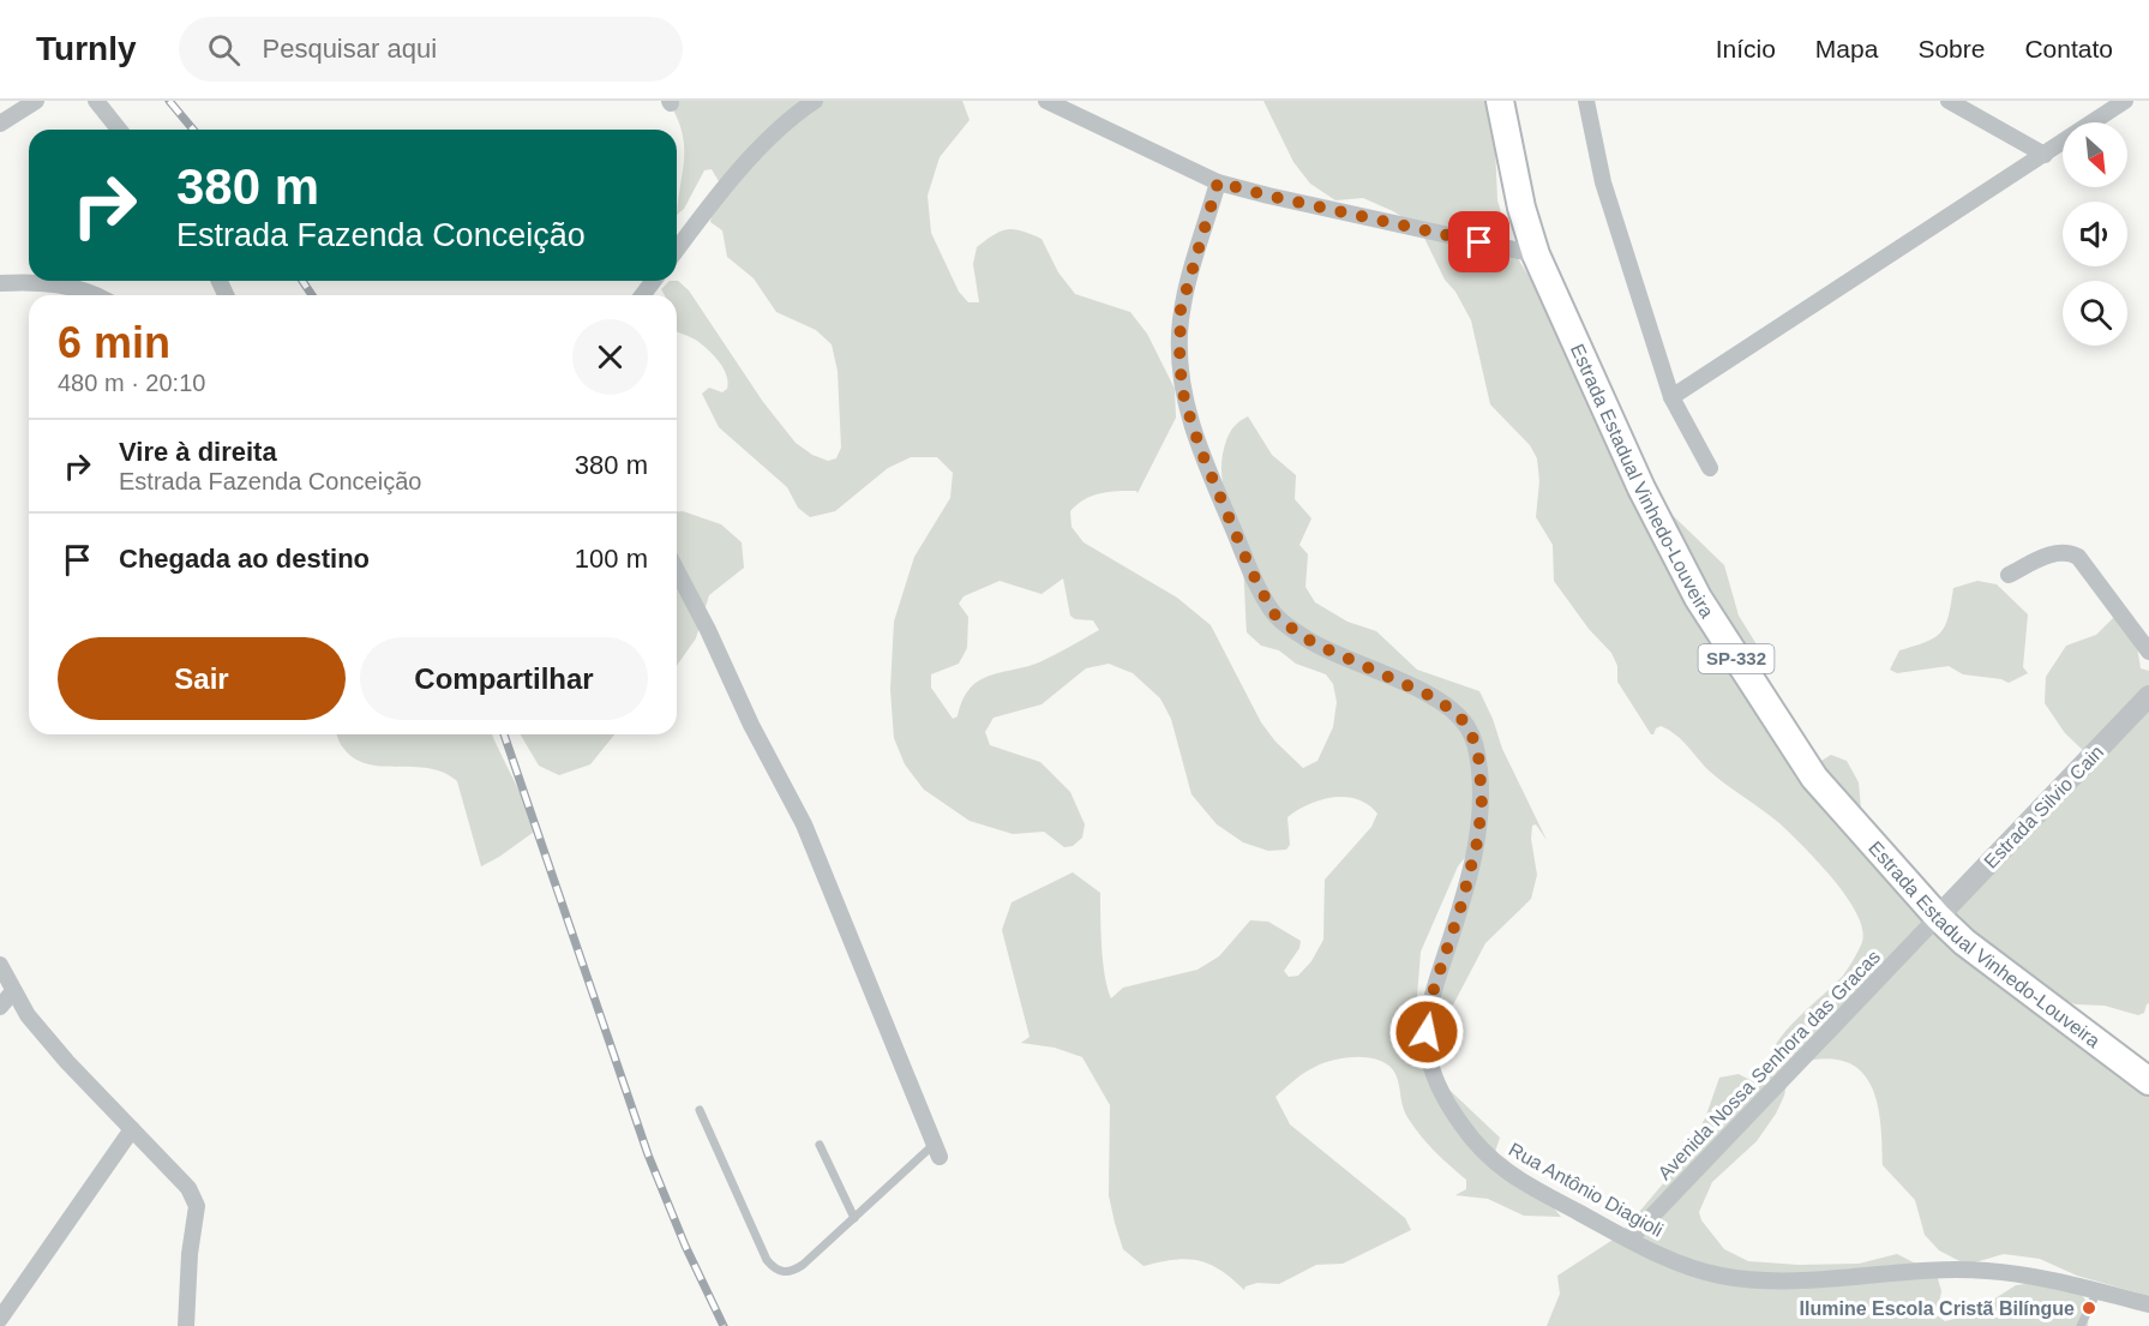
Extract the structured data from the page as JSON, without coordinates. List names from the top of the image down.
{
  "streets": {
    "main road": ["Estrada Estadual Vinhedo-Louveira", "SP-332"],
    "street": ["Estrada Silvio Cain", "Avenida Nossa Senhora das Gracas", "Rua Antônio Diagioli"]
  },
  "crossings": [
    ["Estrada Estadual Vinhedo-Louveira", "Estrada Silvio Cain"],
    ["Estrada Estadual Vinhedo-Louveira", "Avenida Nossa Senhora das Gracas"],
    ["Estrada Silvio Cain", "Avenida Nossa Senhora das Gracas"],
    ["Avenida Nossa Senhora das Gracas", "Rua Antônio Diagioli"]
  ],
  "places": ["Ilumine Escola Cristã Bilíngue"],
  "north": "bottom right",
  "page": {
    "header": "Turnly",
    "search": "Pesquisar aqui",
    "nav": [
      "Início",
      "Mapa",
      "Sobre",
      "Contato"
    ],
    "turn": ["380 m", "Estrada Fazenda Conceição"],
    "heading": ["6 min", "480 m · 20:10"],
    "list": [
      {
        "name": "Vire à direita",
        "note": "Estrada Fazenda Conceição",
        "value": "380 m"
      },
      {
        "name": "Chegada ao destino",
        "value": "100 m"
      }
    ],
    "buttons": ["Sair", "Compartilhar"]
  }
}
